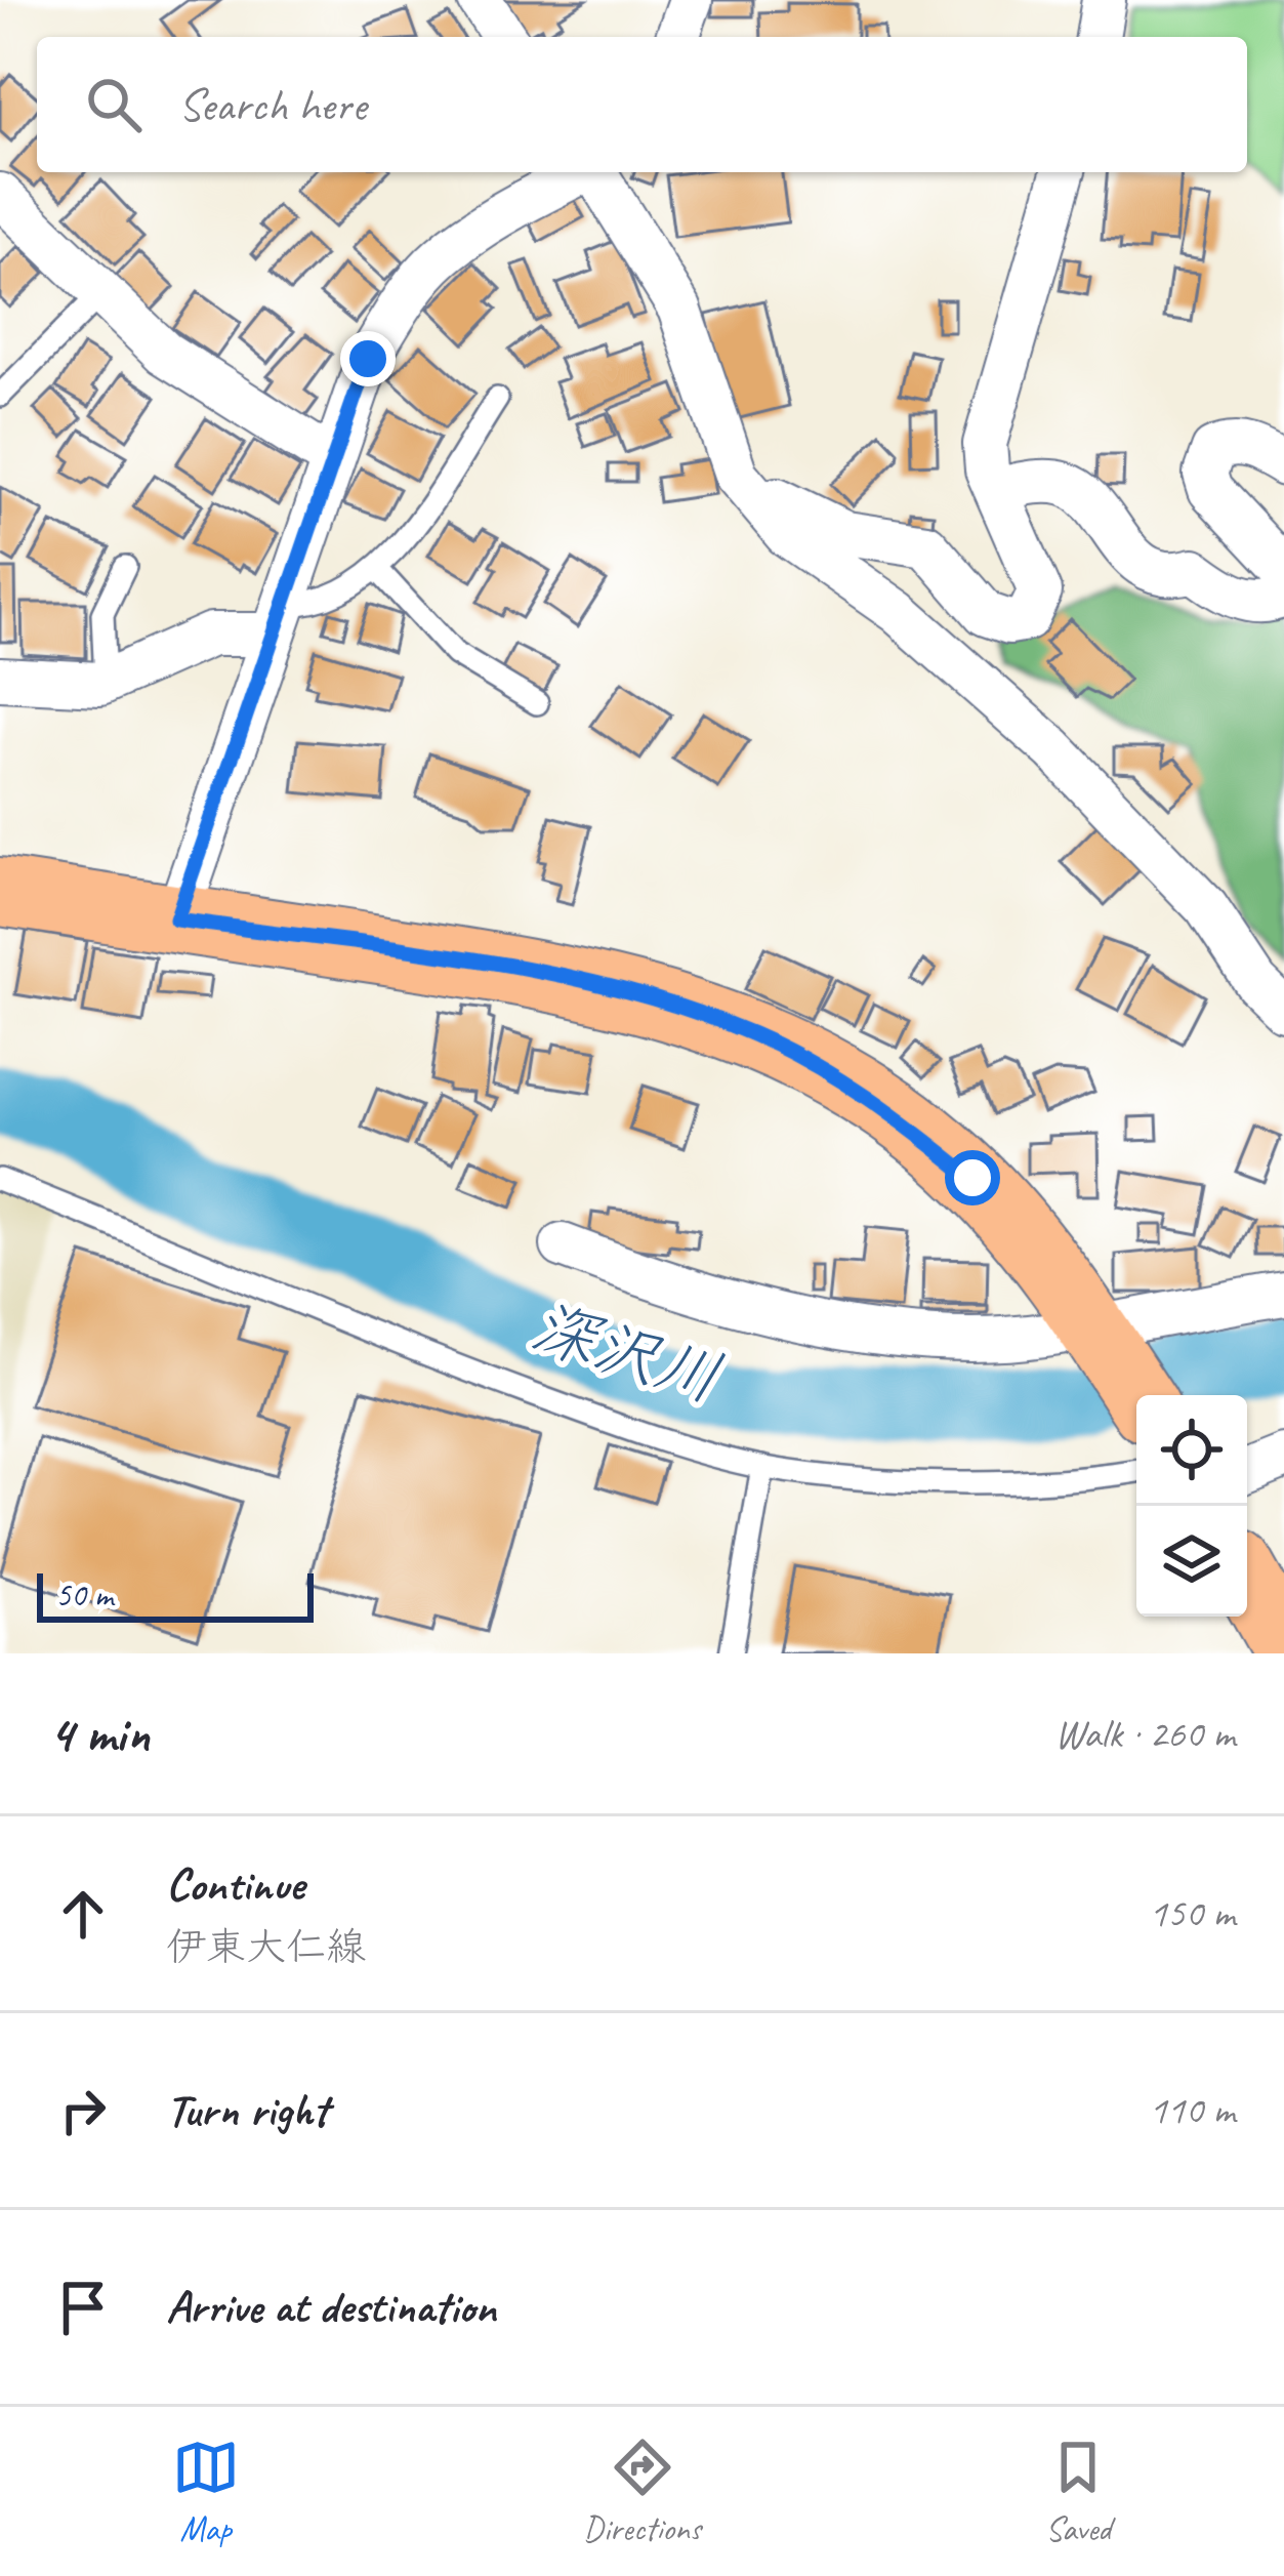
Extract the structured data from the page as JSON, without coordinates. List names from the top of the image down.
{
  "water": ["深沢川"],
  "scale_bar": "50 m",
  "page": {
    "search": "Search here",
    "scale": "50 m",
    "heading": ["4 min", "Walk · 260 m"],
    "list": [
      ["Continue", "伊東大仁線", "150 m"],
      ["Turn right", "110 m"],
      "Arrive at destination"
    ],
    "nav": ["Map", "Directions", "Saved"]
  }
}
